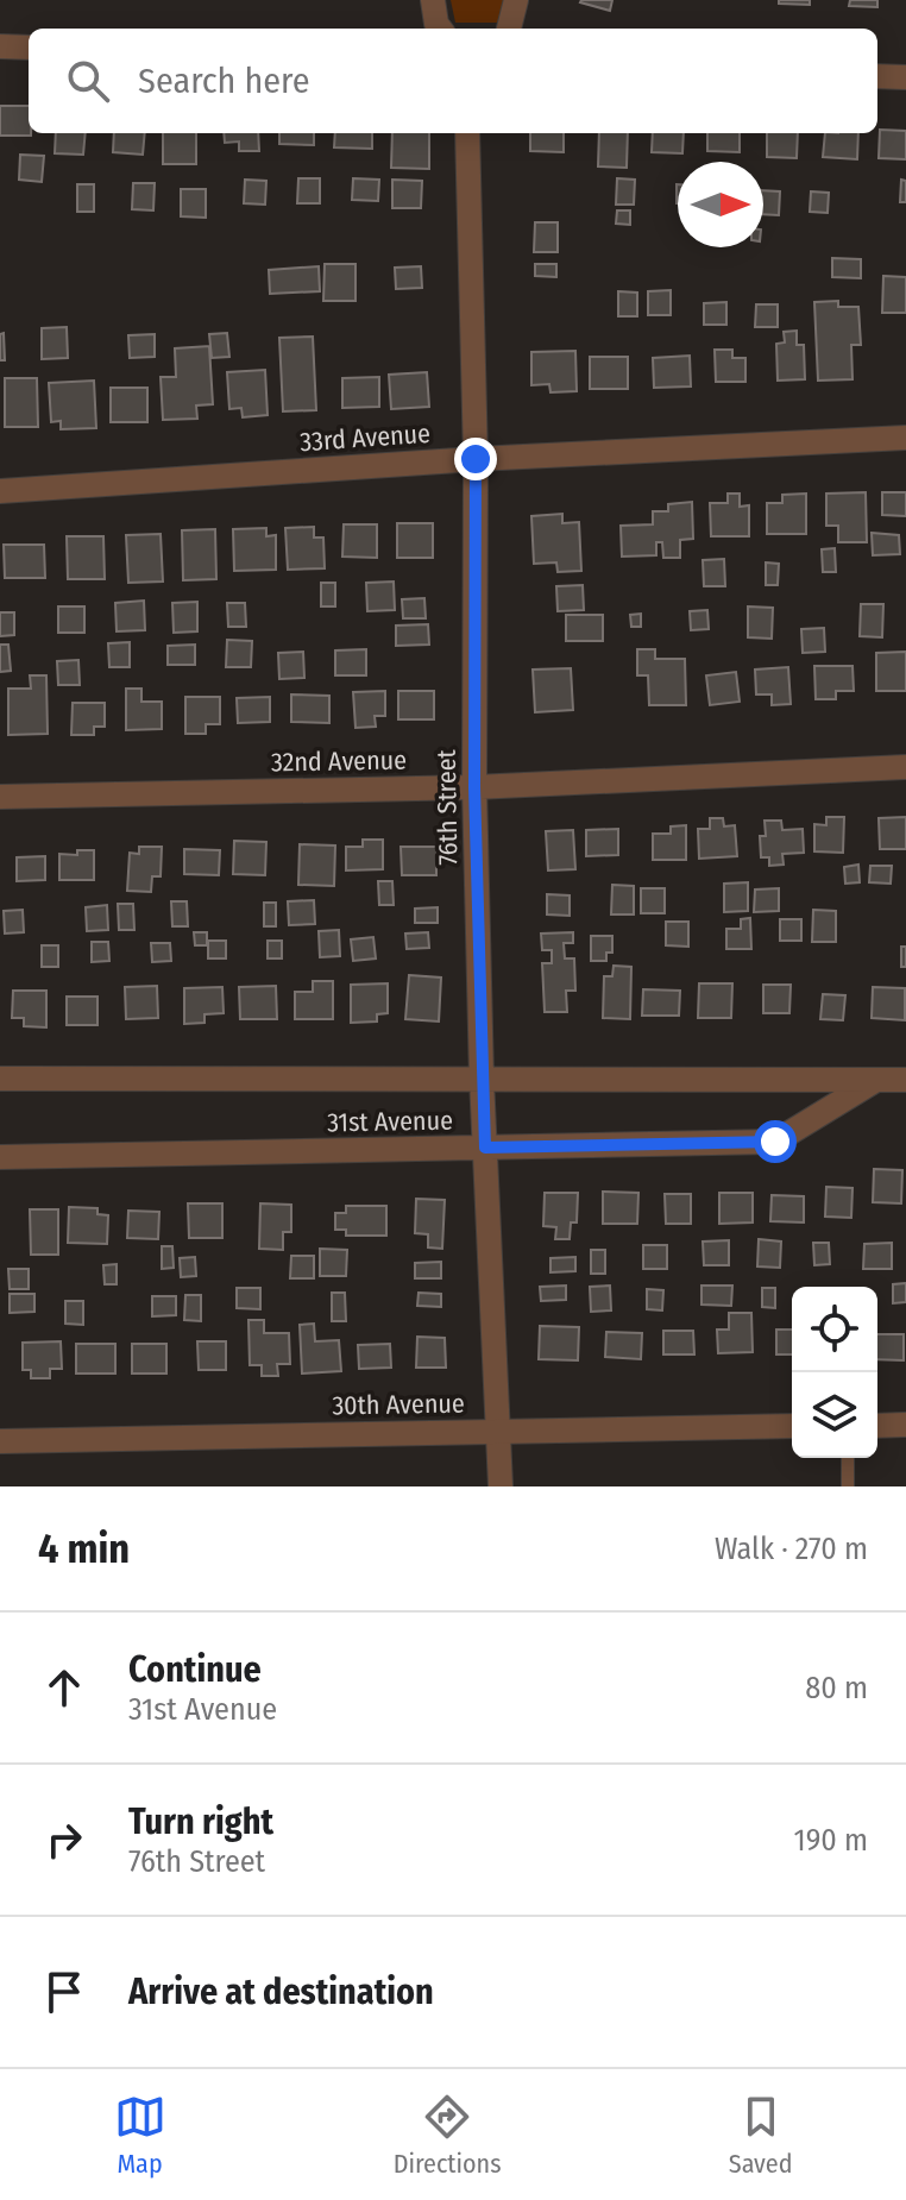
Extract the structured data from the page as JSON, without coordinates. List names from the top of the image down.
{
  "streets": {
    "street": [
      "33rd Avenue",
      "32nd Avenue",
      "76th Street",
      "31st Avenue",
      "30th Avenue"
    ]
  },
  "crossings": [
    ["33rd Avenue", "76th Street"],
    ["32nd Avenue", "76th Street"],
    ["76th Street", "31st Avenue"],
    ["76th Street", "30th Avenue"]
  ],
  "north": "right",
  "page": {
    "search": "Search here",
    "heading": ["4 min", "Walk · 270 m"],
    "list": [
      ["Continue", "31st Avenue", "80 m"],
      ["Turn right", "76th Street", "190 m"],
      "Arrive at destination"
    ],
    "nav": ["Map", "Directions", "Saved"]
  }
}
